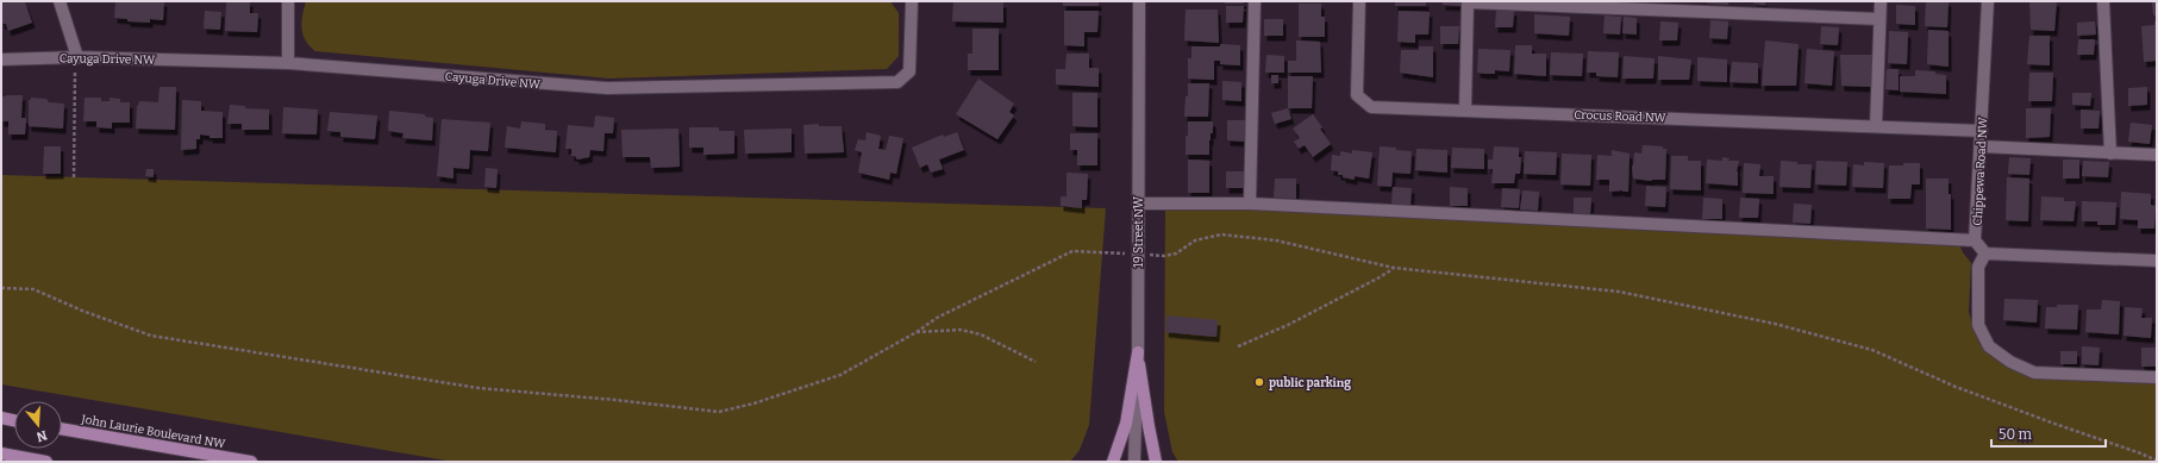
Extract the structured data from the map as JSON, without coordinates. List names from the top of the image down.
{
  "streets": {
    "main road": ["John Laurie Boulevard NW"],
    "street": [
      "Cayuga Drive NW",
      "Crocus Road NW",
      "Chippewa Road NW",
      "19 Street NW"
    ]
  },
  "crossings": [
    ["Crocus Road NW", "Chippewa Road NW"]
  ],
  "places": ["public parking"],
  "scale_bar": "50 m",
  "north": "bottom"
}
